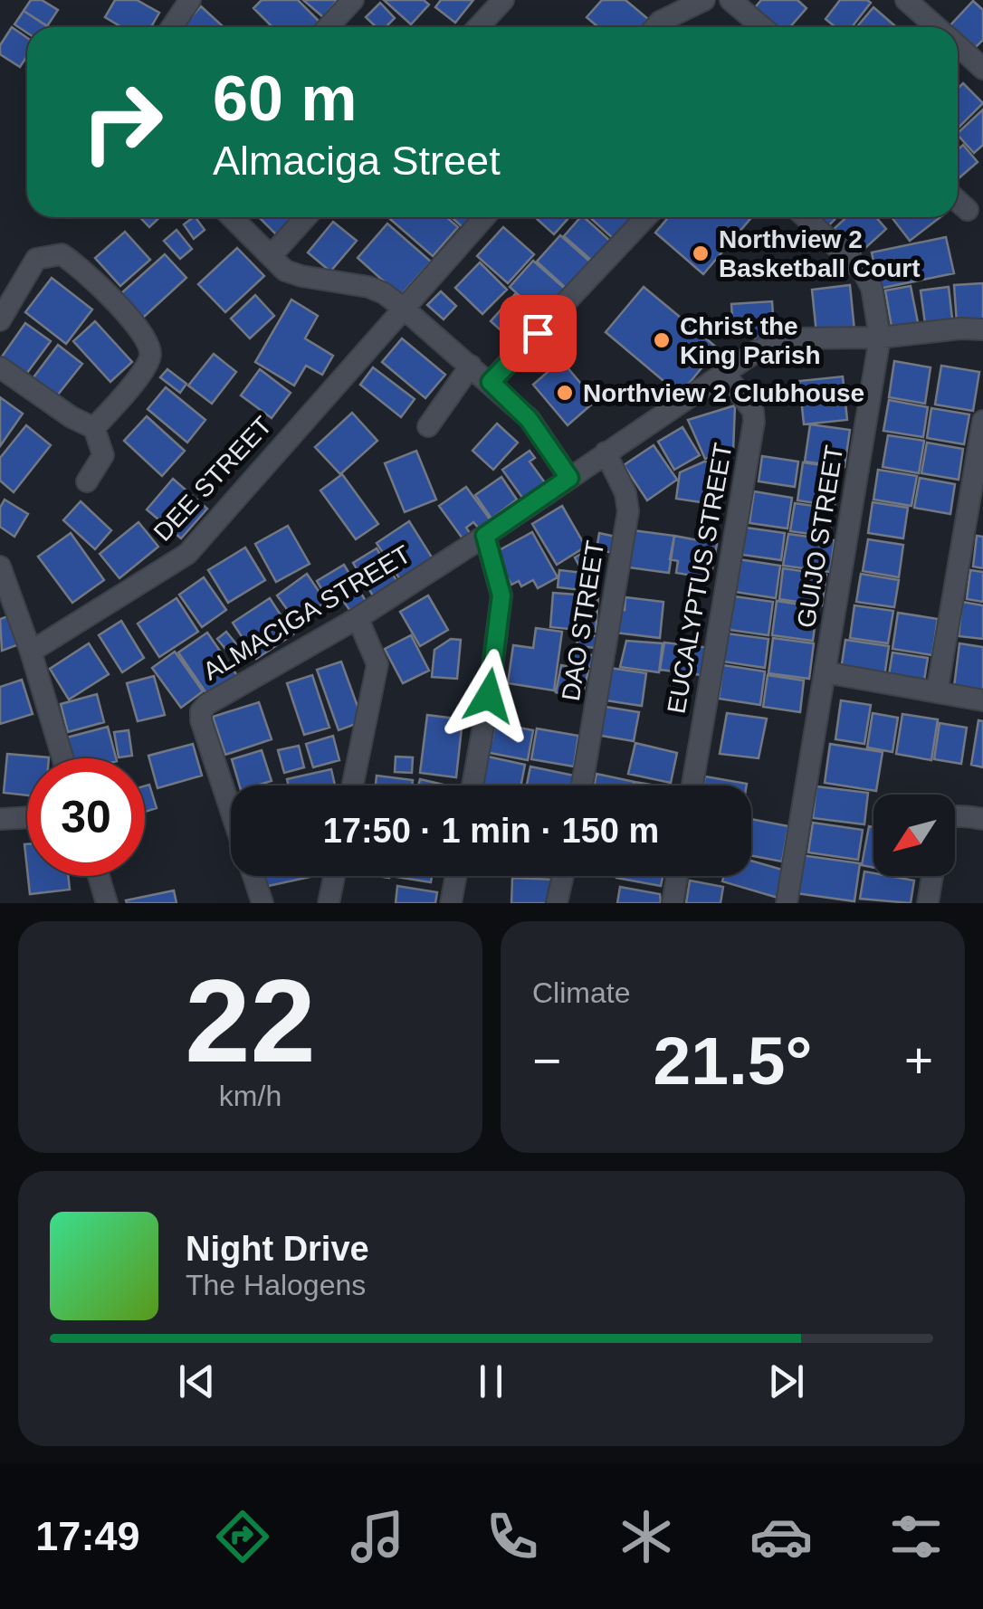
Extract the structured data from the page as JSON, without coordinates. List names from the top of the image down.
{
  "streets": {
    "street": [
      "DEE STREET",
      "GUIJO STREET",
      "EUCALYPTUS STREET",
      "ALMACIGA STREET",
      "DAO STREET"
    ]
  },
  "crossings": [
    ["GUIJO STREET", "ALMACIGA STREET"],
    ["EUCALYPTUS STREET", "ALMACIGA STREET"],
    ["ALMACIGA STREET", "DAO STREET"]
  ],
  "places": ["Northview 2 Basketball Court", "Christ the King Parish", "Northview 2 Clubhouse"],
  "north": "bottom left",
  "page": {
    "turn": ["60 m", "Almaciga Street"],
    "limit": "30",
    "trip": "17:50 · 1 min · 150 m",
    "tile": [
      ["22", "km/h"],
      "Climate"
    ],
    "heat": ["−", "21.5°", "+"],
    "song": ["Night Drive", "The Halogens"],
    "tabs": "17:49"
  }
}
